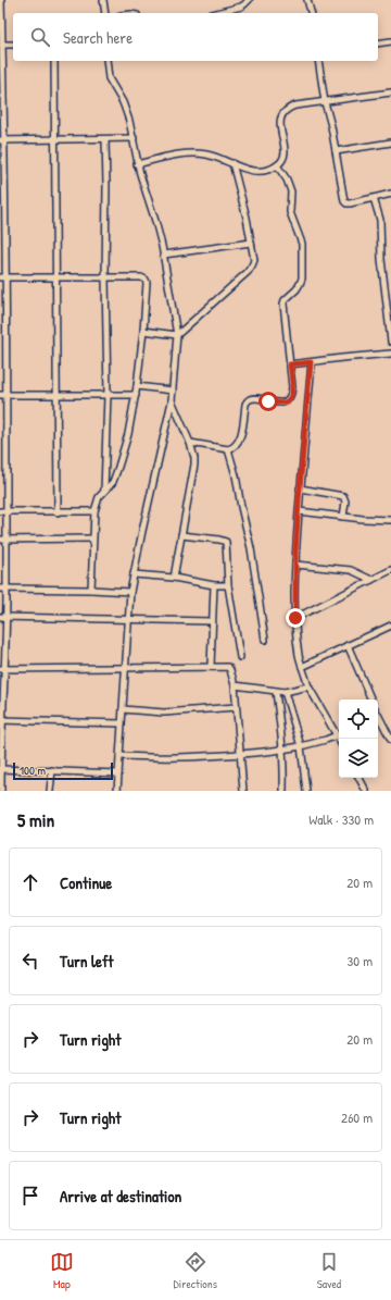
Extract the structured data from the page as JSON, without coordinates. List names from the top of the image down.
{
  "scale_bar": "100 m",
  "page": {
    "search": "Search here",
    "scale": "100 m",
    "heading": ["5 min", "Walk · 330 m"],
    "list": [
      ["Continue", "20 m"],
      ["Turn left", "30 m"],
      ["Turn right", "20 m"],
      ["Turn right", "260 m"],
      "Arrive at destination"
    ],
    "nav": ["Map", "Directions", "Saved"]
  }
}
